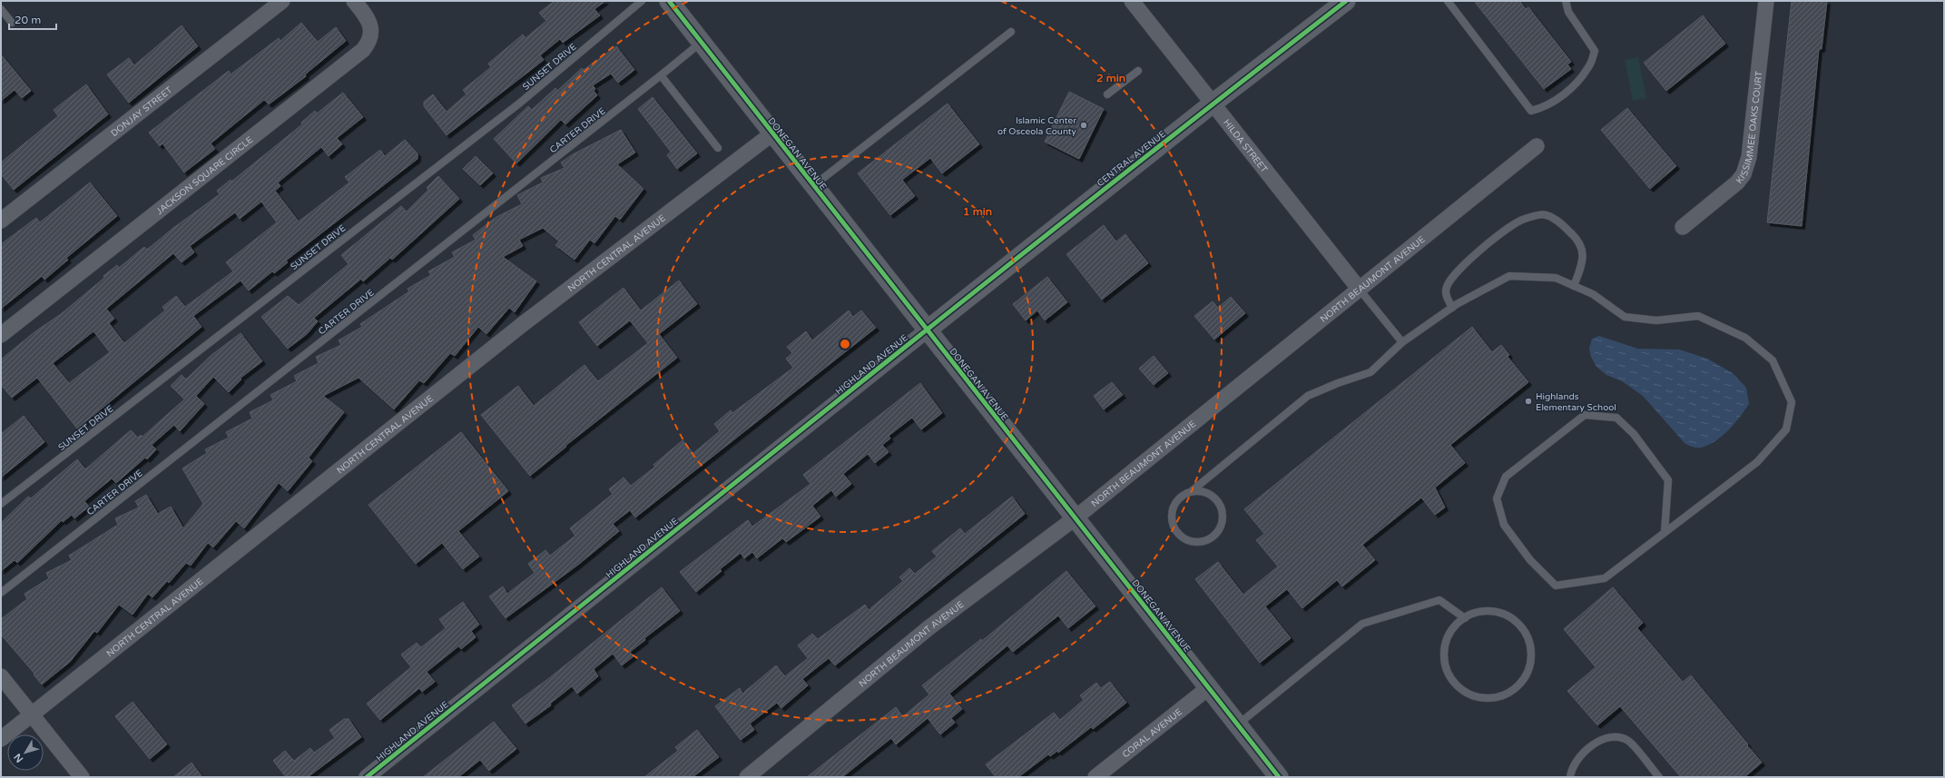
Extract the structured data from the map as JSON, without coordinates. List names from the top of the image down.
{
  "streets": {
    "street": [
      "DONJAY STREET",
      "KISSIMMEE OAKS COURT",
      "HILDA STREET",
      "DONEGAN AVENUE",
      "CENTRAL AVENUE",
      "JACKSON SQUARE CIRCLE",
      "NORTH CENTRAL AVENUE",
      "NORTH BEAUMONT AVENUE",
      "HIGHLAND AVENUE",
      "CORAL AVENUE"
    ],
    "lane": ["SUNSET DRIVE", "CARTER DRIVE"]
  },
  "crossings": [
    ["CARTER DRIVE", "DONEGAN AVENUE"],
    ["HILDA STREET", "CENTRAL AVENUE"],
    ["HILDA STREET", "NORTH BEAUMONT AVENUE"],
    ["DONEGAN AVENUE", "CENTRAL AVENUE"],
    ["DONEGAN AVENUE", "NORTH CENTRAL AVENUE"],
    ["DONEGAN AVENUE", "NORTH BEAUMONT AVENUE"],
    ["DONEGAN AVENUE", "HIGHLAND AVENUE"],
    ["DONEGAN AVENUE", "CORAL AVENUE"],
    ["CENTRAL AVENUE", "HIGHLAND AVENUE"]
  ],
  "places": ["Islamic Center of Osceola County", "Highlands Elementary School"],
  "scale_bar": "20 m",
  "north": "bottom left",
  "rings": ["2 min", "1 min"]
}
